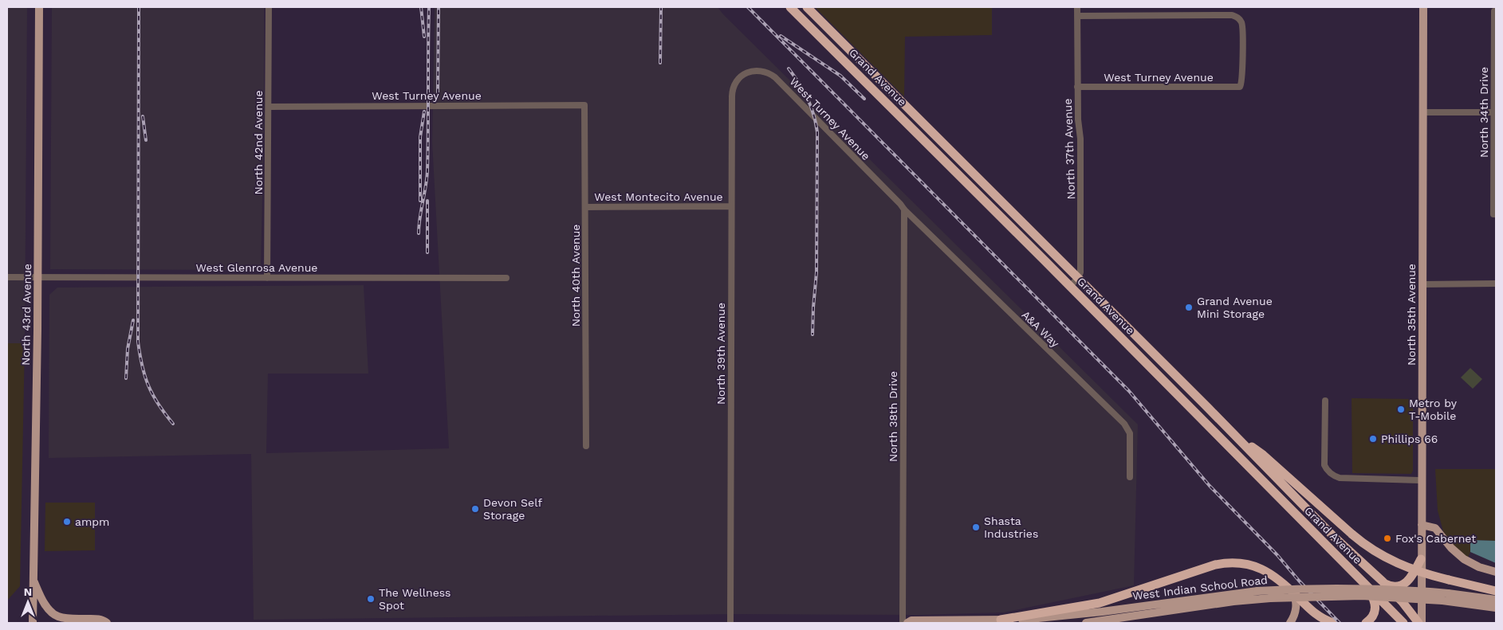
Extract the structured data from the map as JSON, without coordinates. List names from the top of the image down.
{
  "streets": {
    "highway": ["Grand Avenue"],
    "main road": ["North 43rd Avenue", "North 35th Avenue", "West Indian School Road"],
    "street": [
      "West Turney Avenue",
      "North 34th Drive",
      "North 42nd Avenue",
      "North 37th Avenue",
      "West Montecito Avenue",
      "West Glenrosa Avenue",
      "North 40th Avenue",
      "A&A Way",
      "North 39th Avenue",
      "North 38th Drive"
    ]
  },
  "crossings": [
    ["Grand Avenue", "North 37th Avenue"],
    ["Grand Avenue", "North 35th Avenue"],
    ["West Turney Avenue", "North 42nd Avenue"],
    ["West Turney Avenue", "North 37th Avenue"],
    ["West Turney Avenue", "North 40th Avenue"],
    ["West Turney Avenue", "A&A Way"],
    ["West Turney Avenue", "North 39th Avenue"],
    ["West Turney Avenue", "North 38th Drive"],
    ["North 42nd Avenue", "West Glenrosa Avenue"],
    ["West Montecito Avenue", "North 40th Avenue"],
    ["West Montecito Avenue", "North 39th Avenue"],
    ["West Glenrosa Avenue", "North 43rd Avenue"],
    ["A&A Way", "North 38th Drive"]
  ],
  "places": [
    "Grand Avenue Mini Storage",
    "Metro by T-Mobile",
    "Phillips 66",
    "Devon Self Storage",
    "ampm",
    "Shasta Industries",
    "Fox's Cabernet",
    "The Wellness Spot"
  ],
  "north": "top"
}
